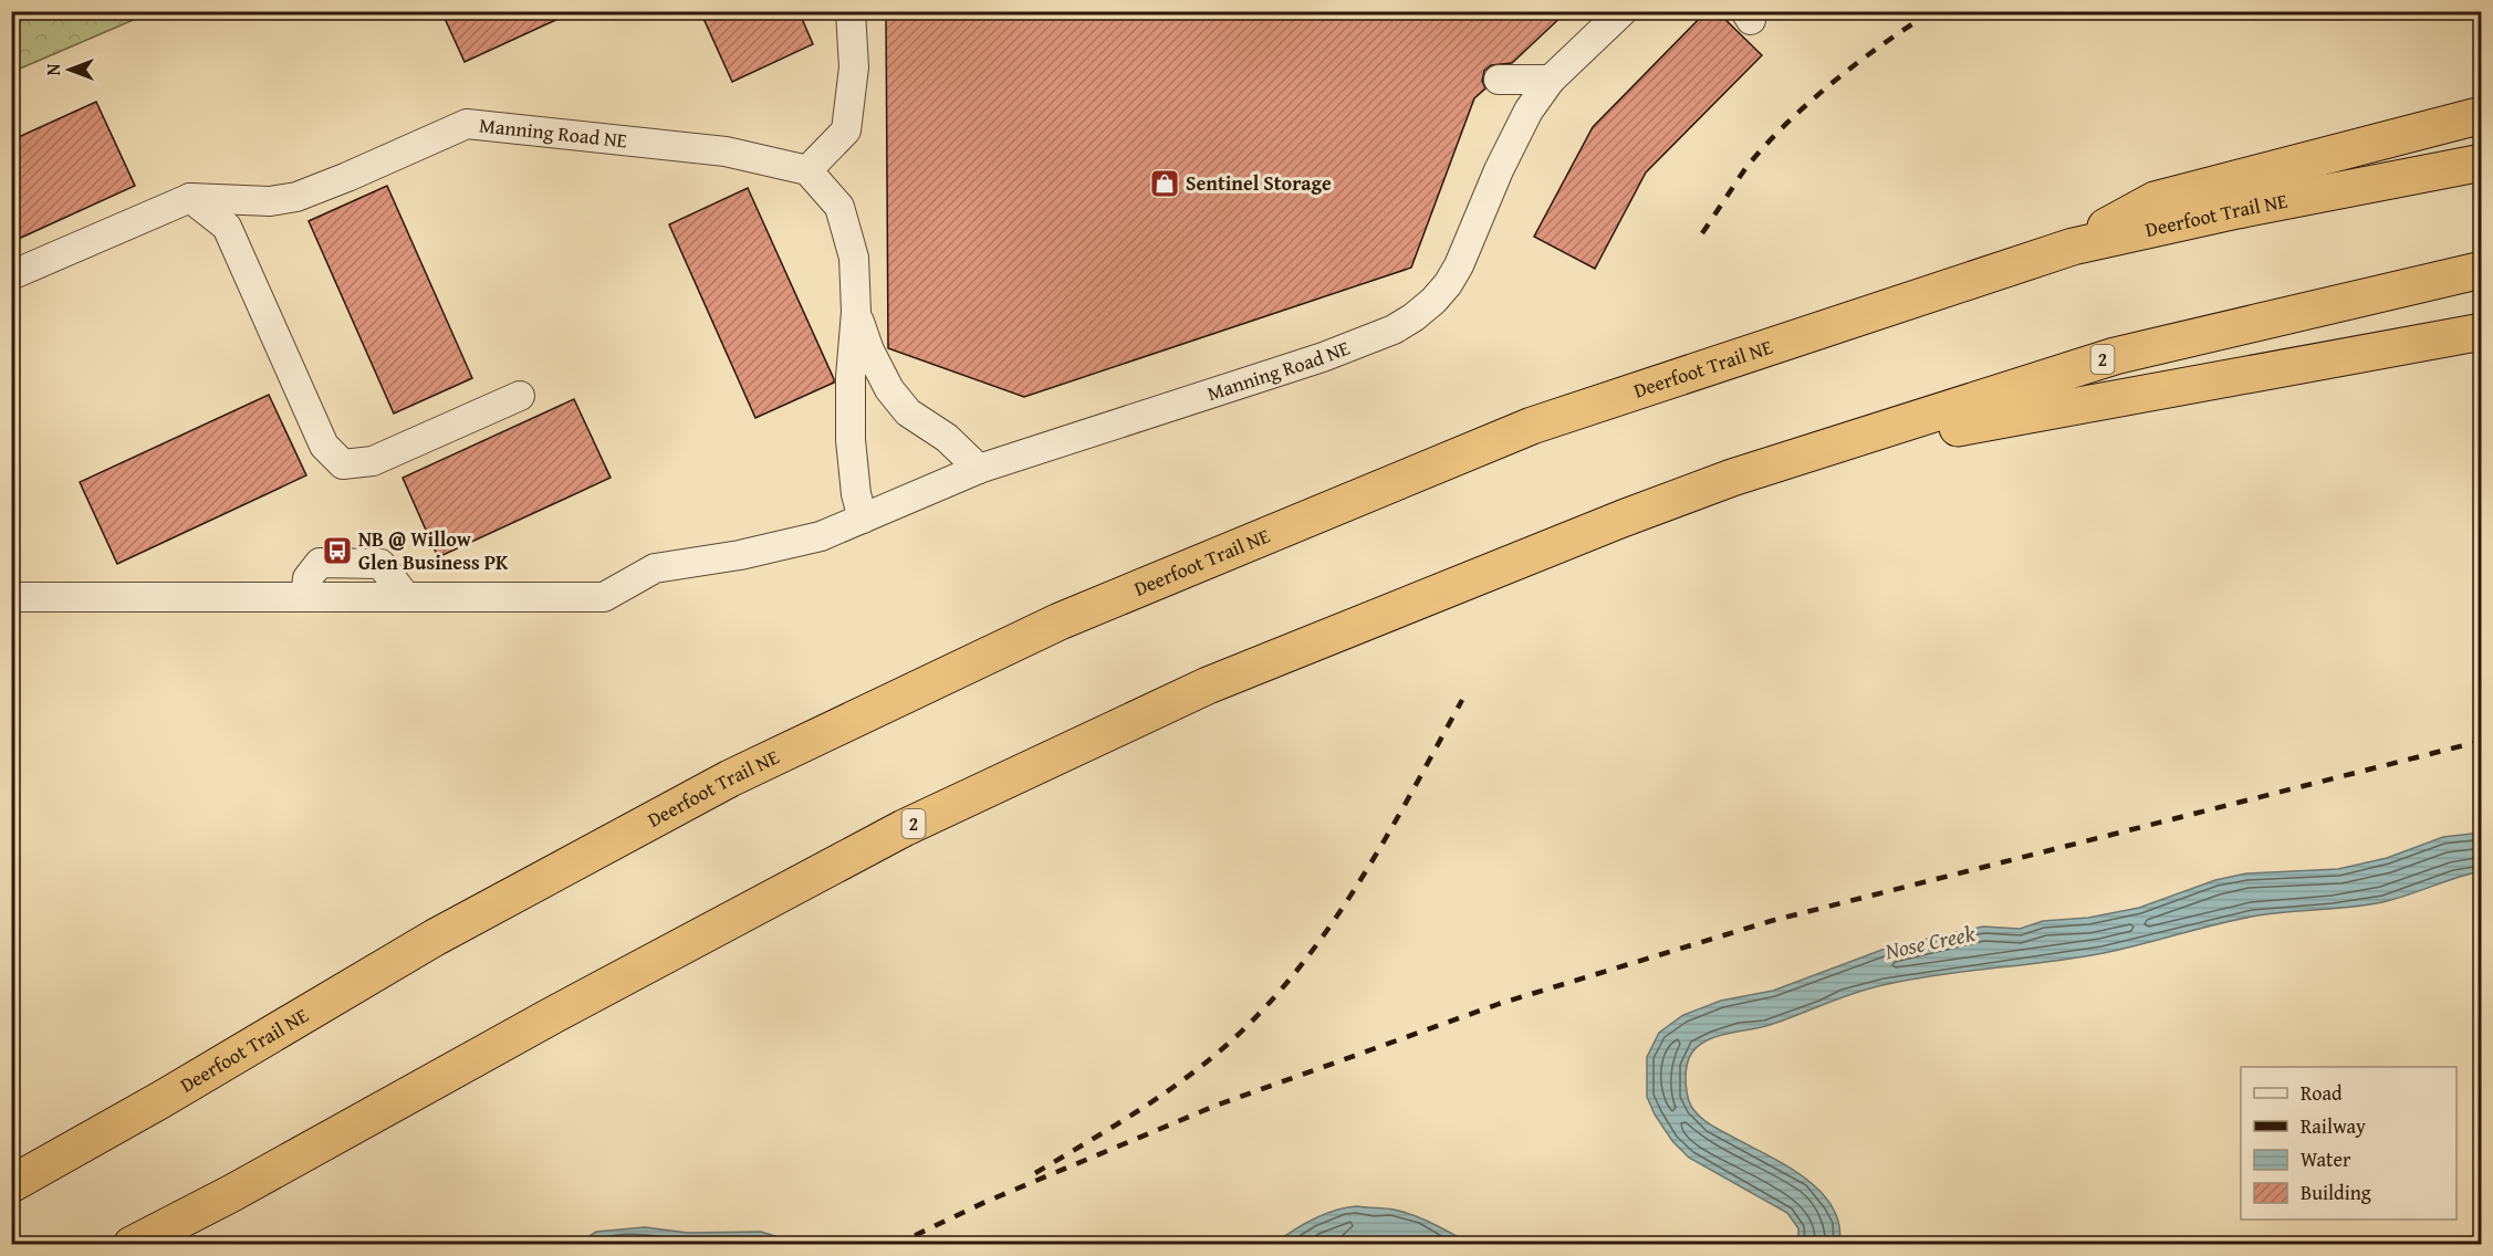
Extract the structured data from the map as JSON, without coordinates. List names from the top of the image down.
{
  "streets": {
    "highway": ["Deerfoot Trail NE", "2"],
    "street": ["Manning Road NE"]
  },
  "water": ["Nose Creek"],
  "places": {
    "shop": ["Sentinel Storage"],
    "bus stop": ["NB @ Willow Glen Business PK"]
  },
  "legend": [
    "Road",
    "Railway",
    "Water",
    "Building"
  ],
  "north": "left"
}
